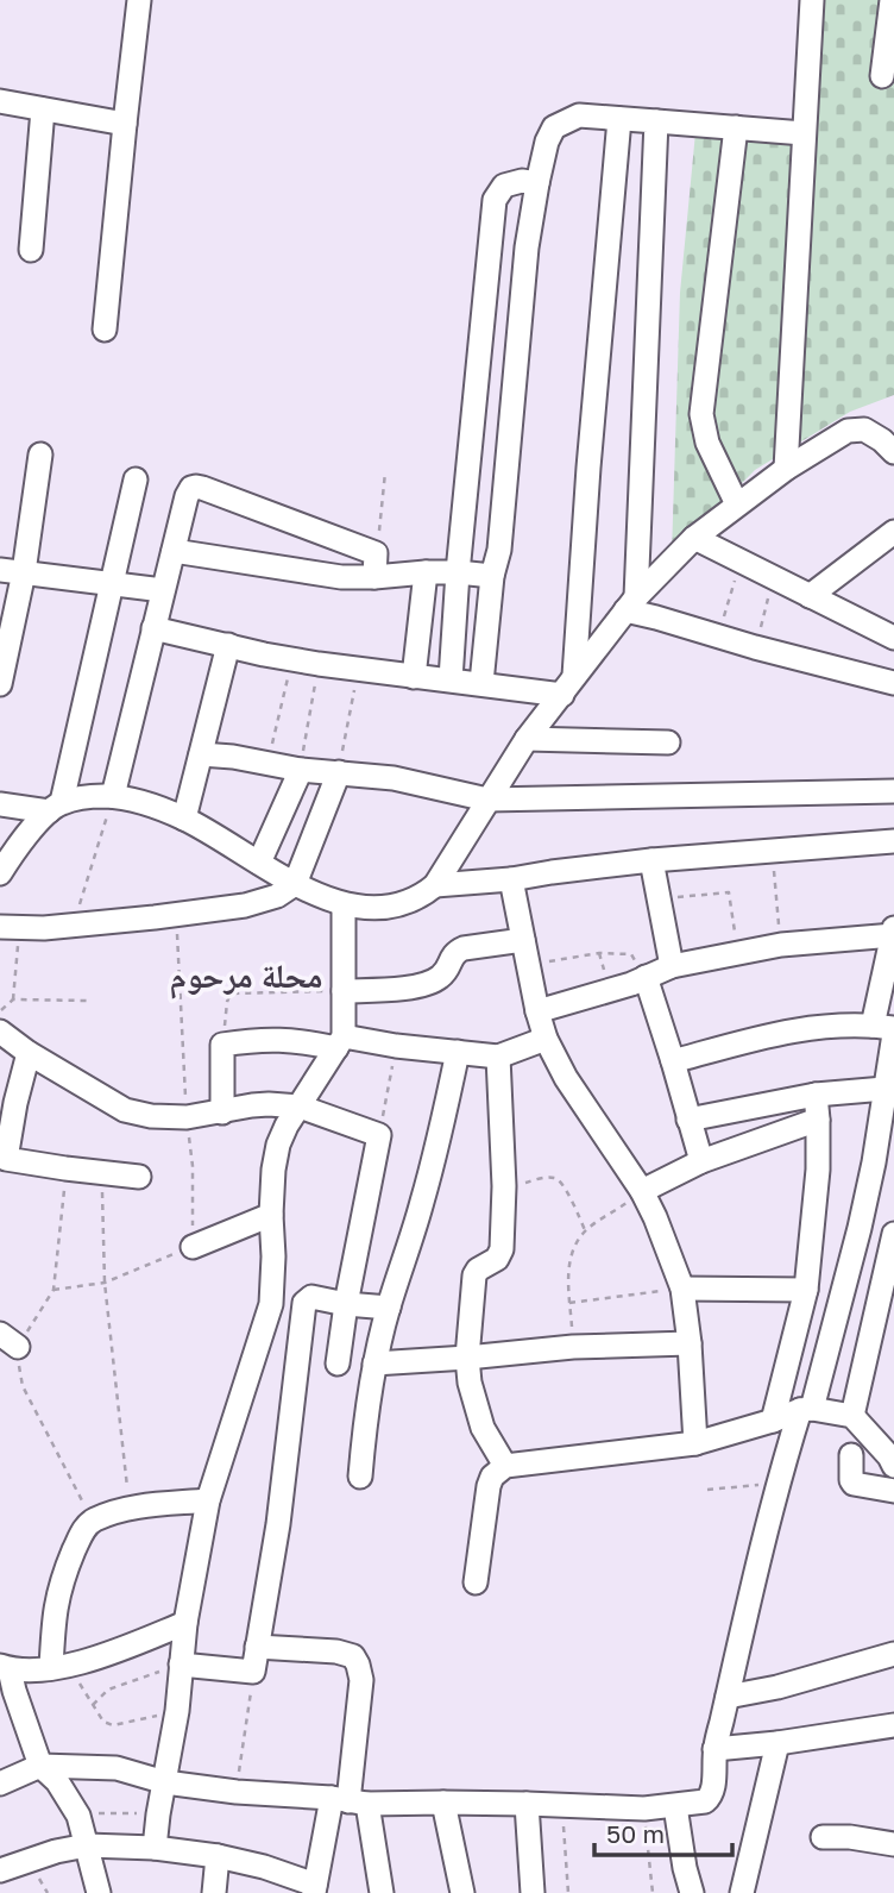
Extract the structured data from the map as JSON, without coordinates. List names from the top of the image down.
{
  "districts": ["محلة مرحوم"],
  "scale_bar": "50 m"
}
